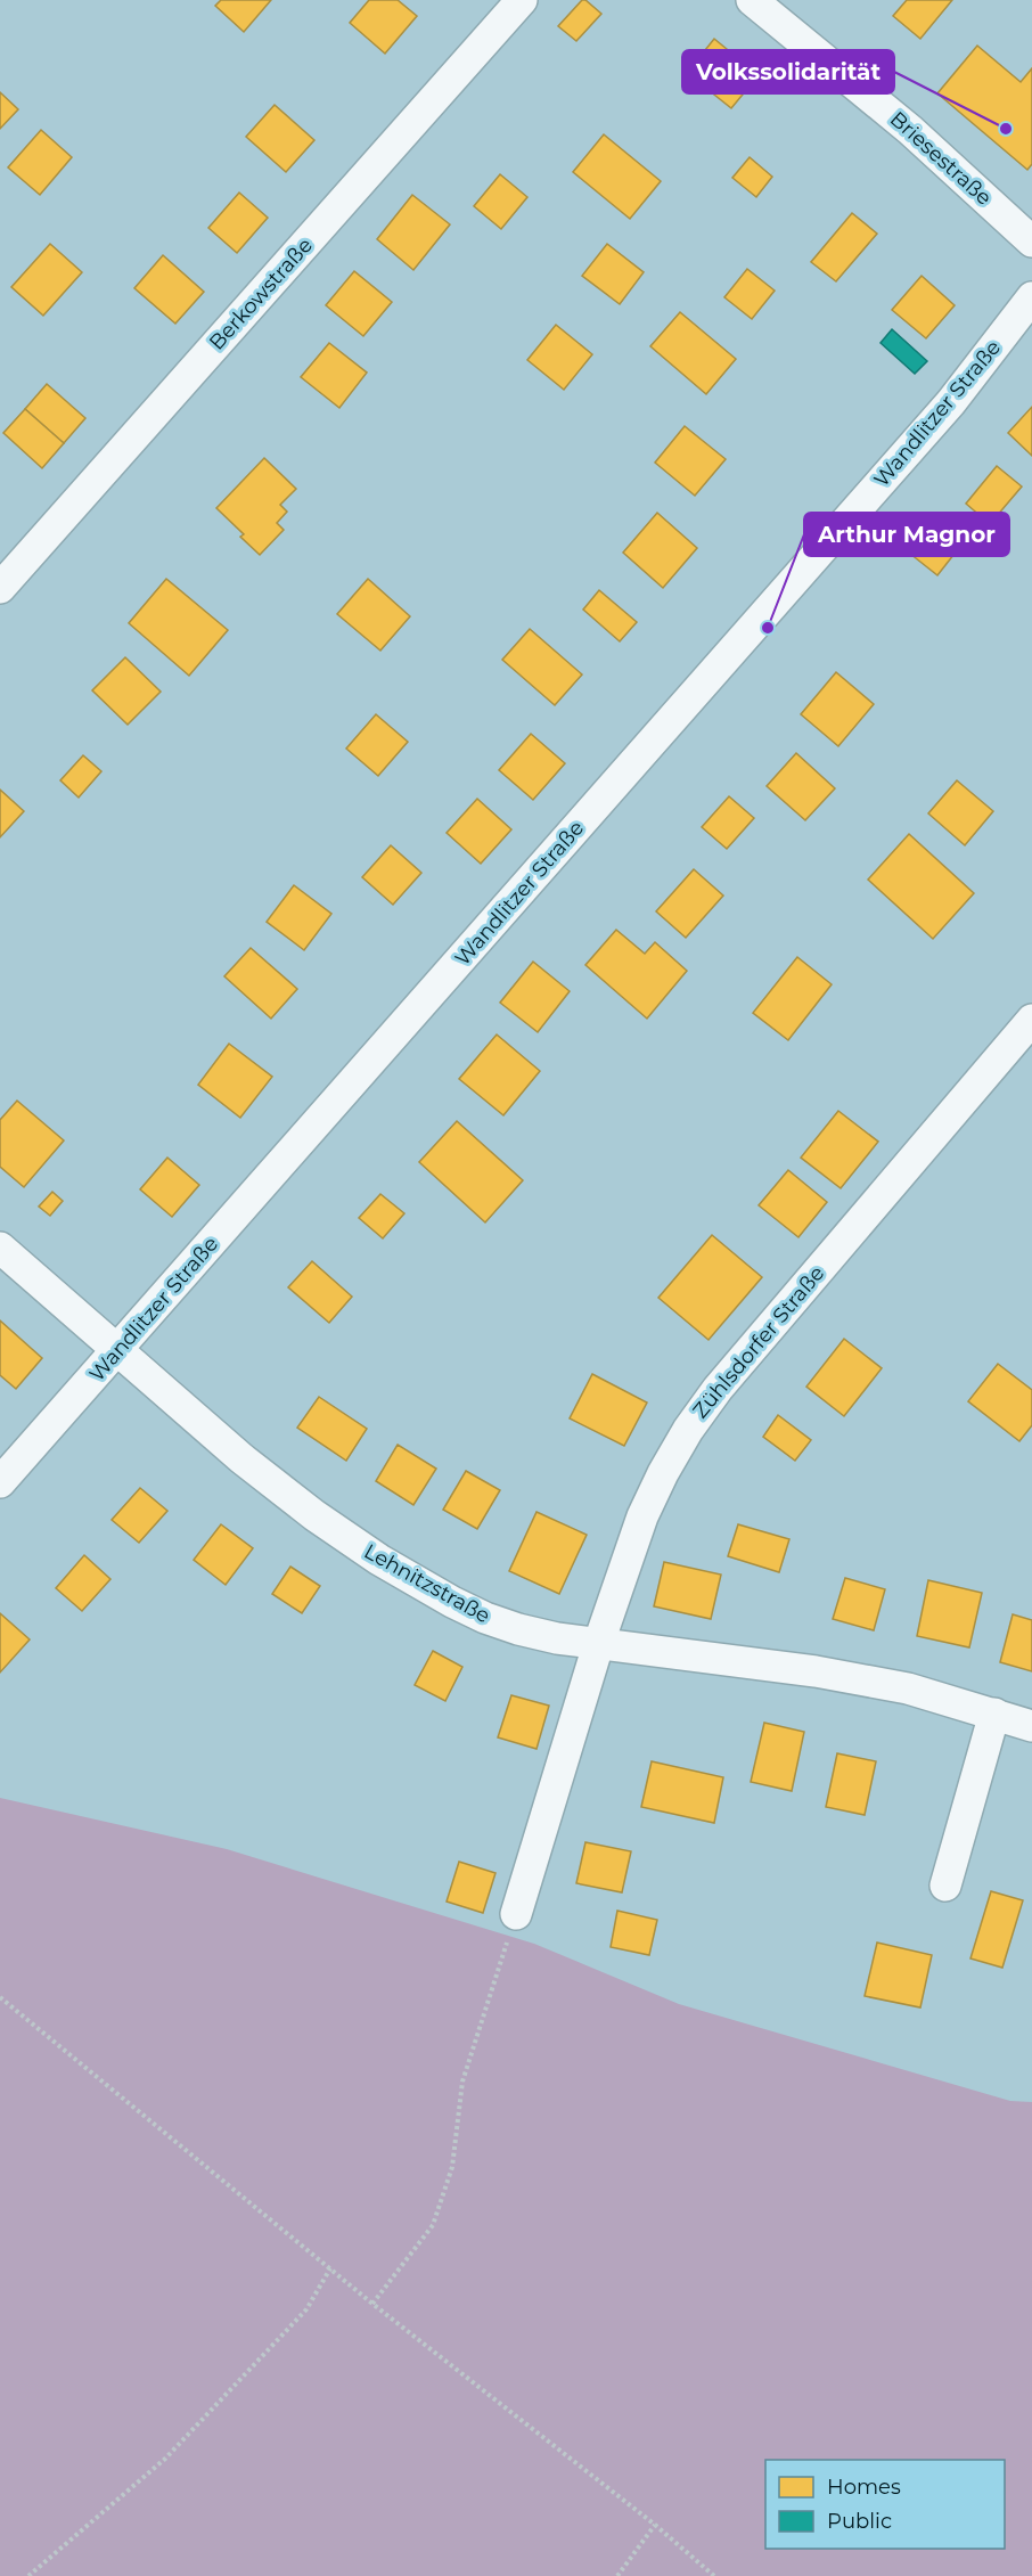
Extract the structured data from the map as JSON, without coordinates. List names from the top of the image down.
{
  "streets": {
    "street": [
      "Briesestraße",
      "Berkowstraße",
      "Wandlitzer Straße",
      "Zühlsdorfer Straße",
      "Lehnitzstraße"
    ]
  },
  "crossings": [
    ["Wandlitzer Straße", "Lehnitzstraße"],
    ["Zühlsdorfer Straße", "Lehnitzstraße"]
  ],
  "places": ["Volkssolidarität", "Arthur Magnor"],
  "legend": ["Homes", "Public"]
}
